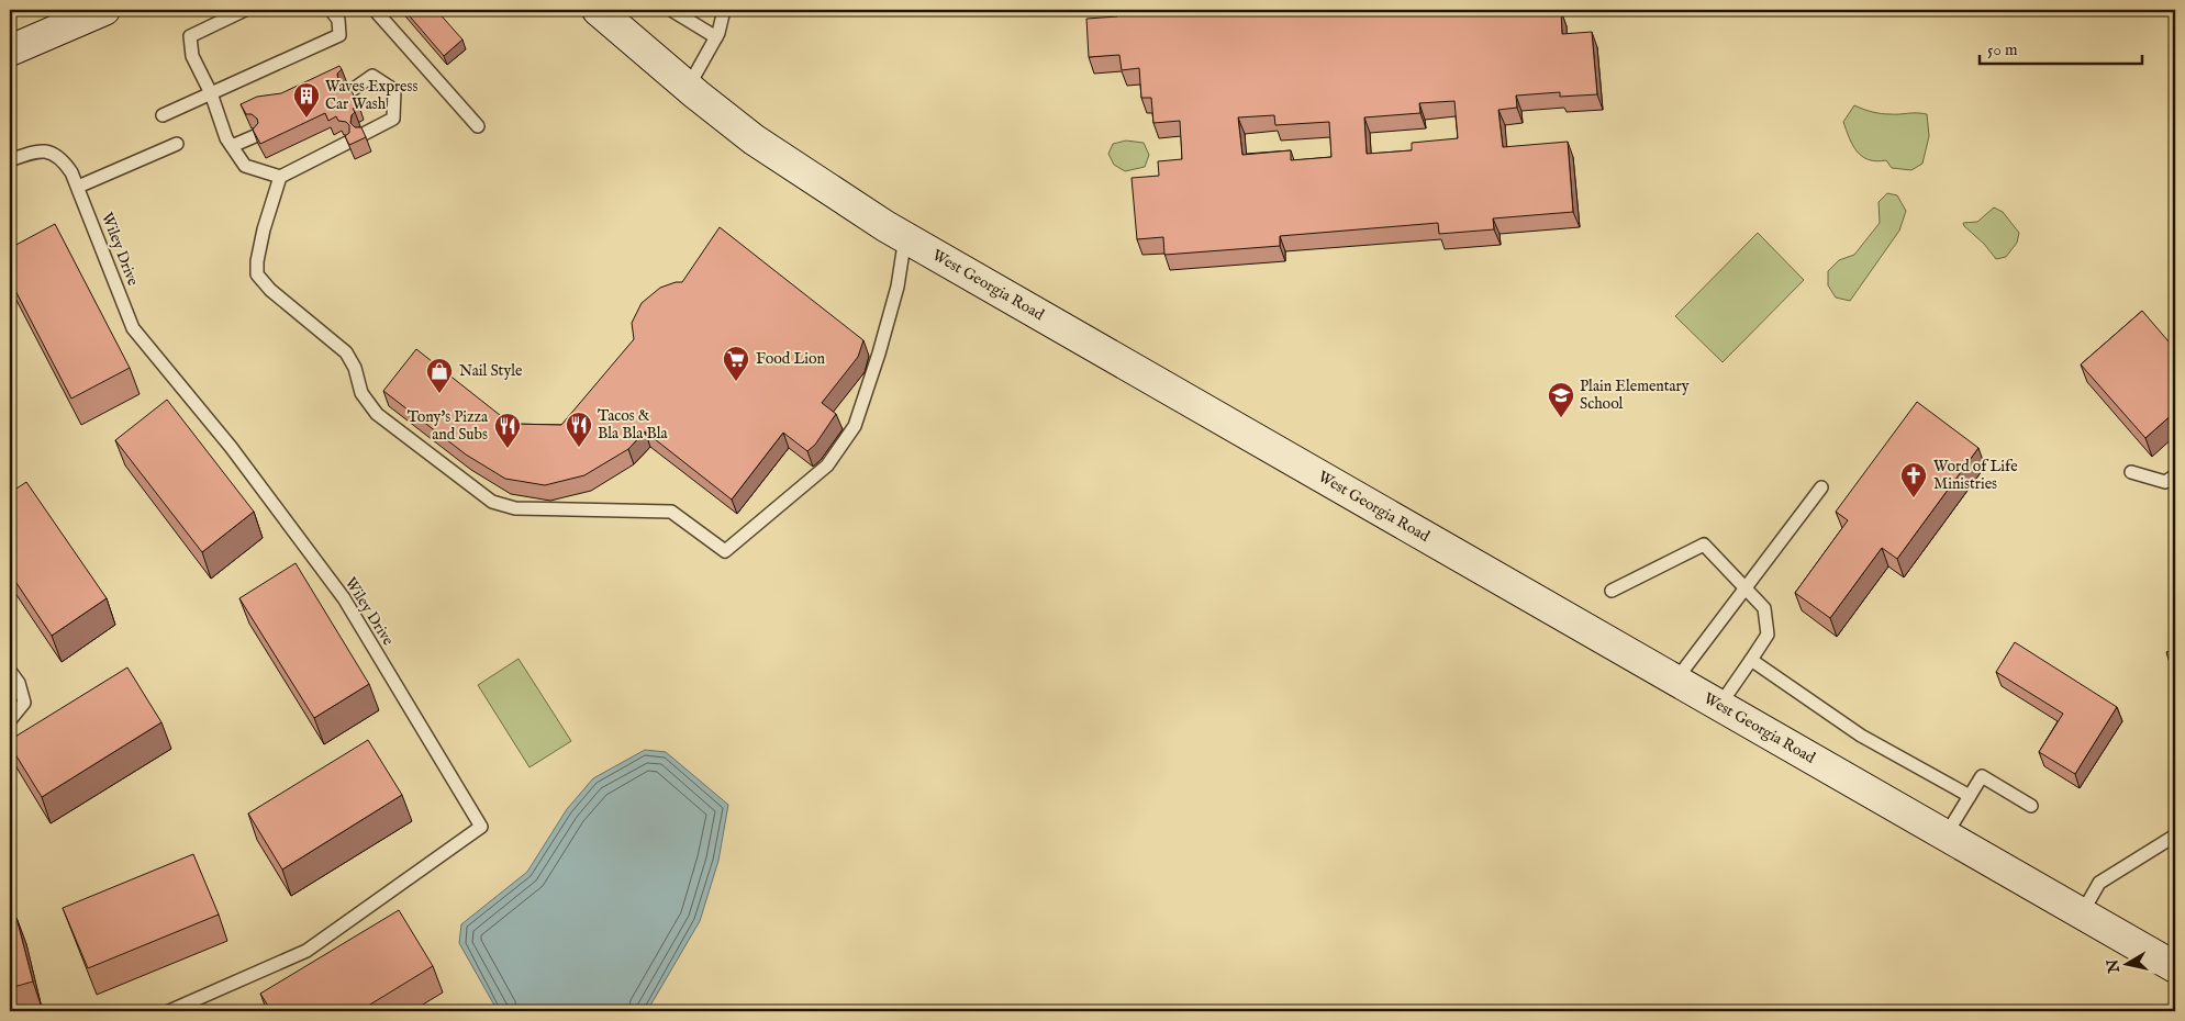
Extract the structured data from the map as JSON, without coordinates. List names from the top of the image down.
{
  "streets": {
    "main road": ["West Georgia Road"],
    "lane": ["Wiley Drive"]
  },
  "places": {
    "building": ["Waves Express Car Wash"],
    "supermarket": ["Food Lion"],
    "shop": ["Nail Style"],
    "school or university": ["Plain Elementary School"],
    "restaurant": ["Tacos & Bla Bla Bla", "Tony's Pizza and Subs"],
    "church": ["Word of Life Ministries"]
  },
  "scale_bar": "50 m",
  "north": "left"
}
